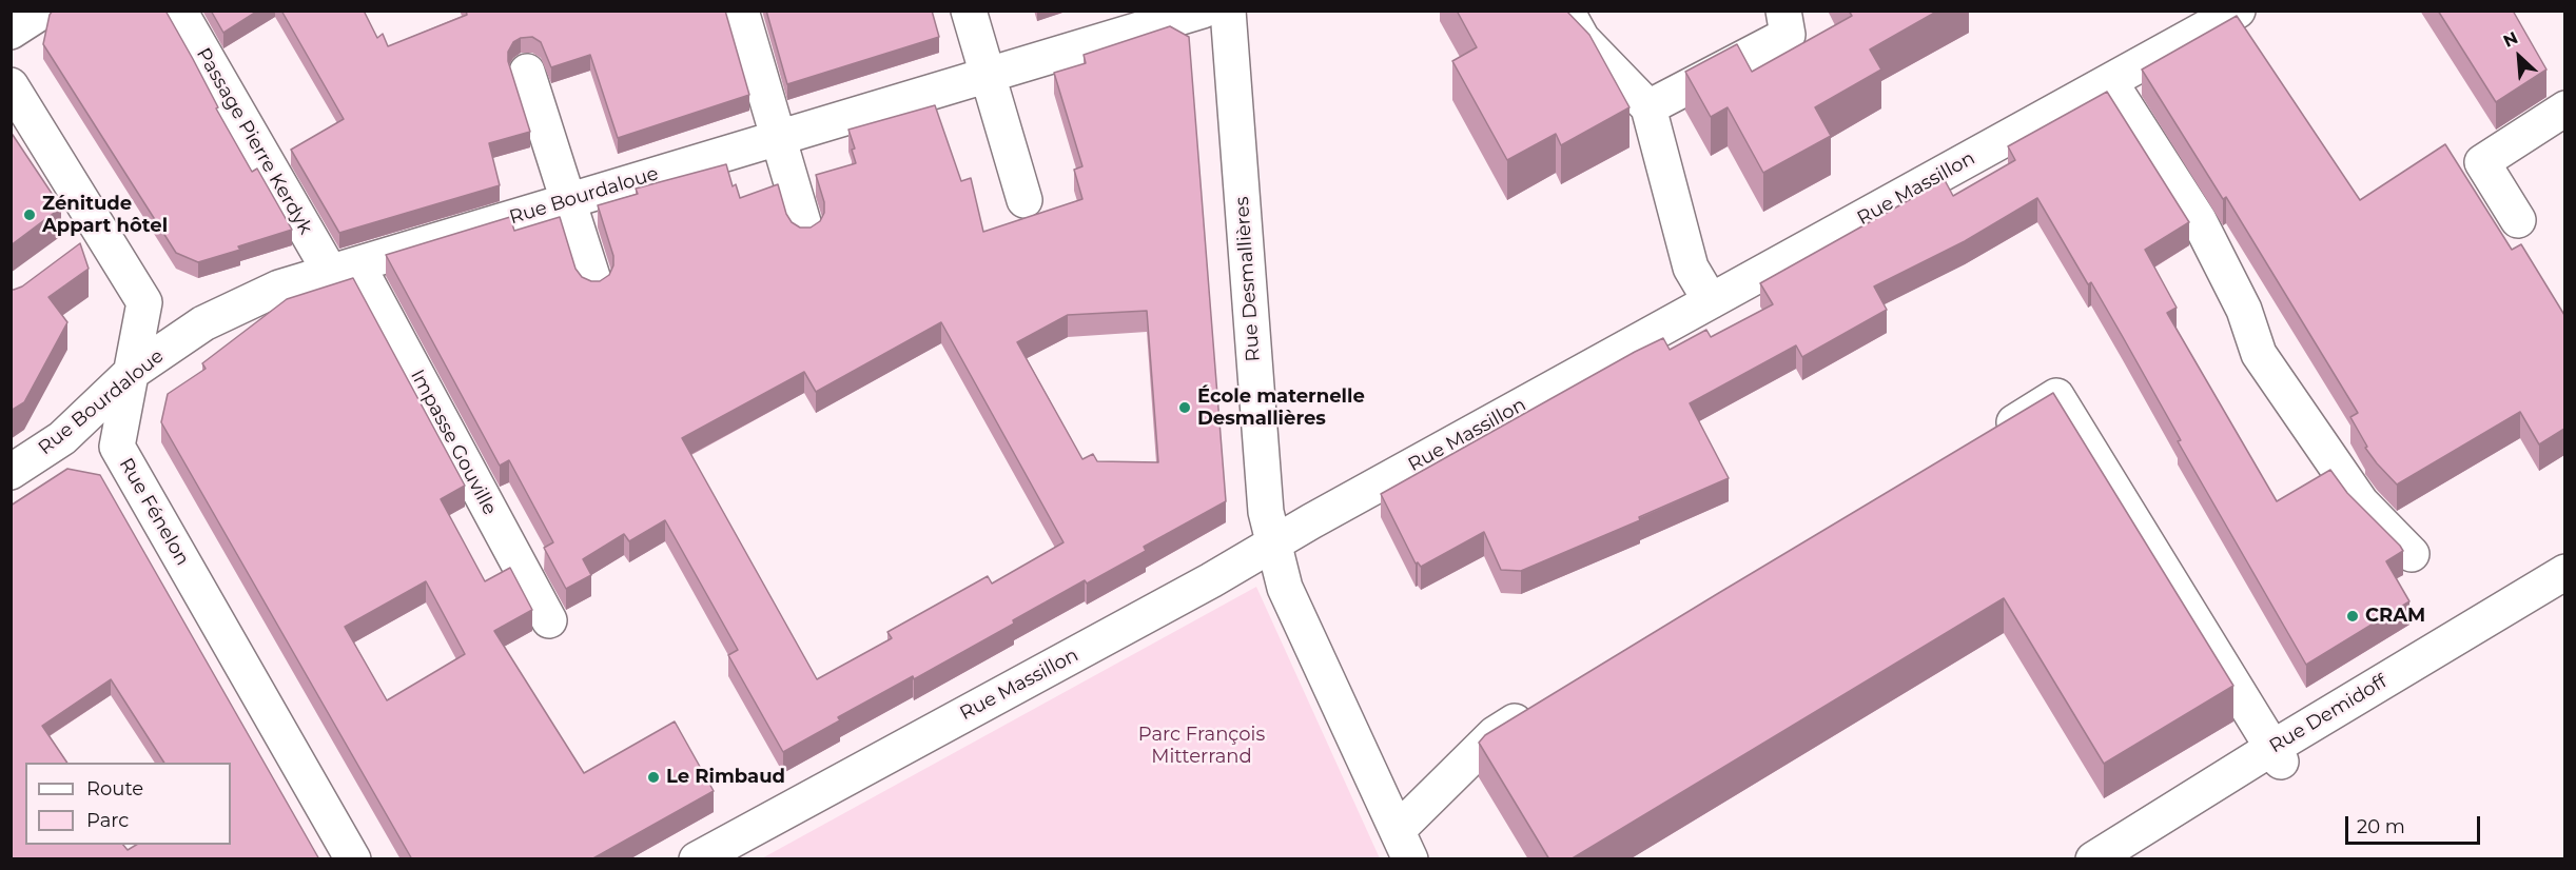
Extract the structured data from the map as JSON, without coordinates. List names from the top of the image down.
{
  "streets": {
    "street": [
      "Passage Pierre Kerdyk",
      "Rue Massillon",
      "Rue Bourdaloue",
      "Rue Desmallières",
      "Impasse Gouville",
      "Rue Fénelon",
      "Rue Demidoff"
    ]
  },
  "crossings": [
    ["Passage Pierre Kerdyk", "Rue Bourdaloue"],
    ["Passage Pierre Kerdyk", "Impasse Gouville"],
    ["Rue Massillon", "Rue Desmallières"],
    ["Rue Bourdaloue", "Impasse Gouville"],
    ["Rue Bourdaloue", "Rue Fénelon"]
  ],
  "parks": ["Parc François Mitterrand"],
  "places": [
    "Zénitude Appart hôtel",
    "École maternelle Desmallières",
    "CRAM",
    "Le Rimbaud"
  ],
  "legend": ["Route", "Parc"],
  "scale_bar": "20 m",
  "north": "top left"
}
